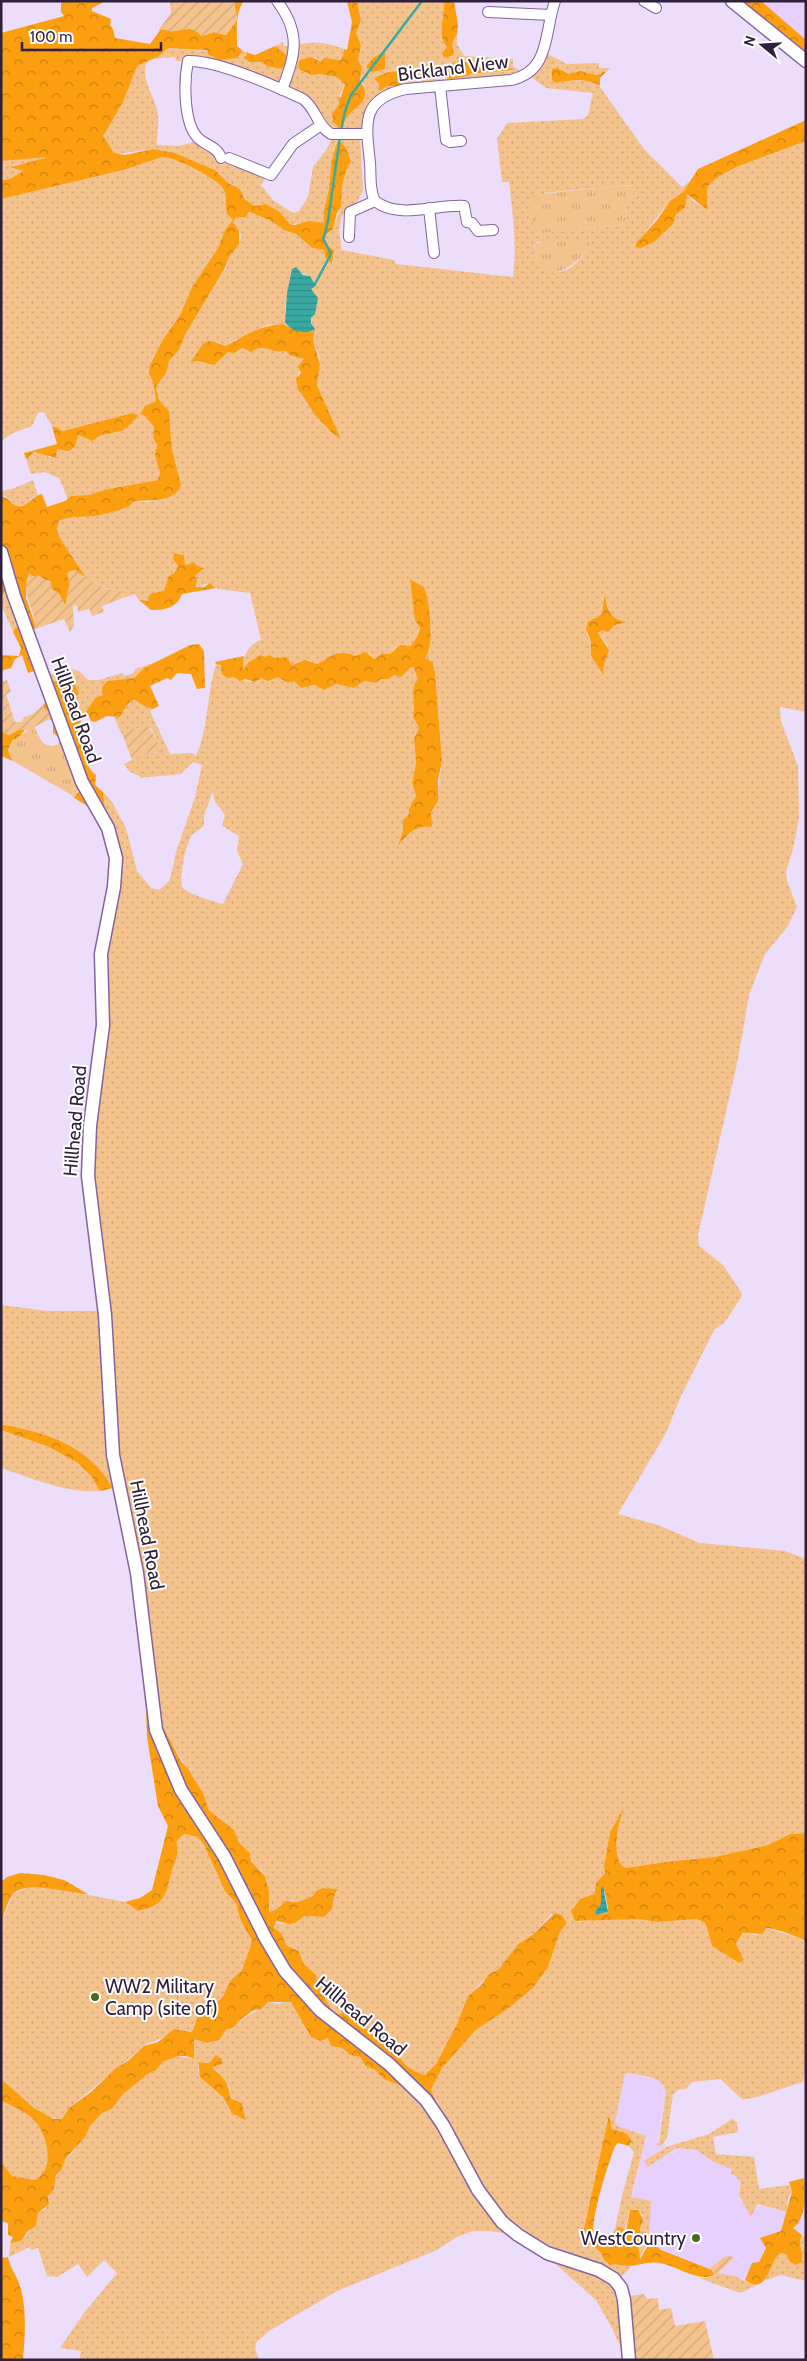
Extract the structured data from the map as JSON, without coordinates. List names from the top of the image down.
{
  "streets": {
    "street": ["Bickland View", "Hillhead Road"]
  },
  "places": ["WW2 Military Camp (site of)", "WestCountry"],
  "scale_bar": "100 m",
  "north": "left"
}
